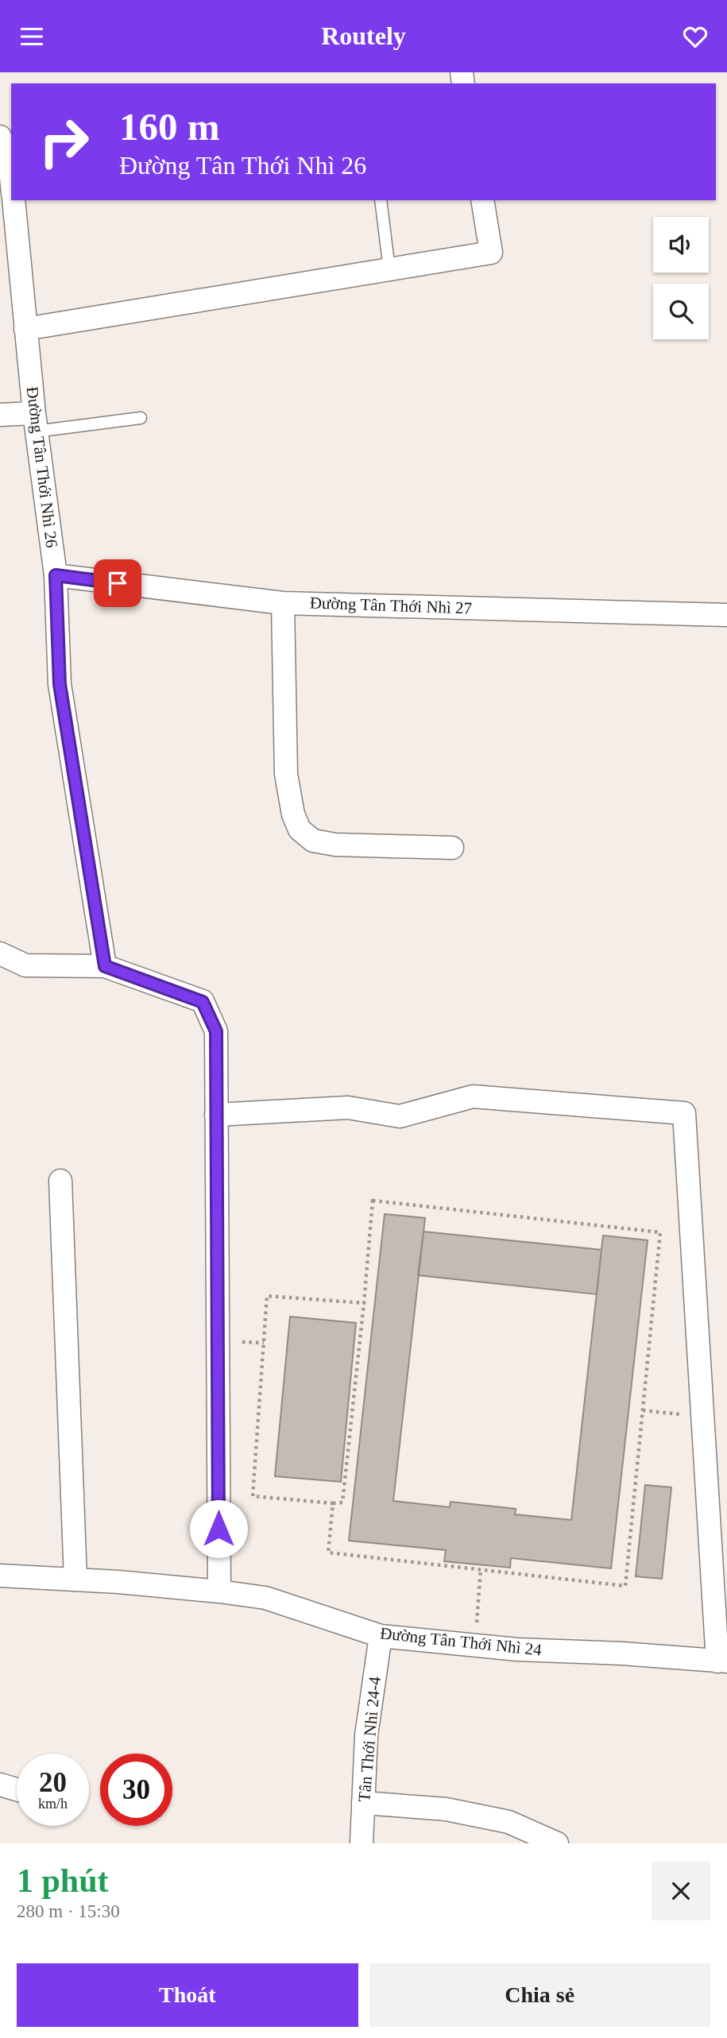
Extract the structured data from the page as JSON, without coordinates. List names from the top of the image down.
{
  "streets": {
    "street": [
      "Đường Tân Thới Nhì 26",
      "Đường Tân Thới Nhì 27",
      "Đường Tân Thới Nhì 24",
      "Tân Thới Nhì 24-4"
    ]
  },
  "crossings": [
    ["Đường Tân Thới Nhì 26", "Đường Tân Thới Nhì 27"],
    ["Đường Tân Thới Nhì 24", "Tân Thới Nhì 24-4"]
  ],
  "page": {
    "header": "Routely",
    "turn": ["160 m", "Đường Tân Thới Nhì 26"],
    "speed": "20 km/h",
    "limit": "30",
    "heading": ["1 phút", "280 m · 15:30"],
    "buttons": ["Thoát", "Chia sẻ"]
  }
}
